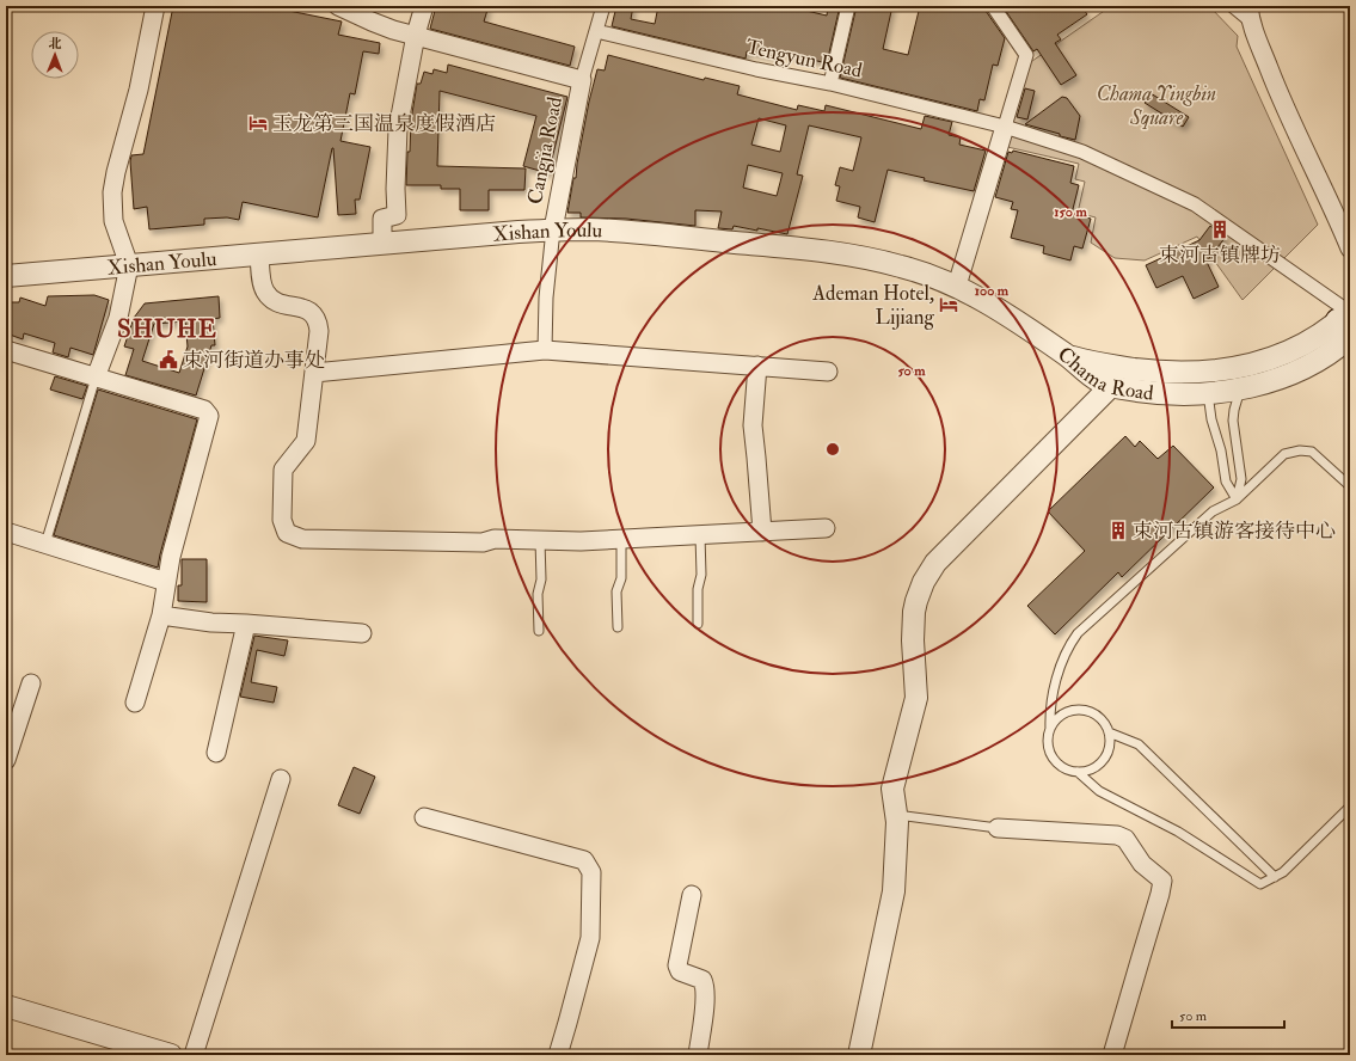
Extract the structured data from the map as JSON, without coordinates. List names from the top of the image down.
{
  "streets": {
    "street": [
      "Tengyun Road",
      "Cangjia Road",
      "Xishan Youlu",
      "Chama Road"
    ]
  },
  "crossings": [
    ["Tengyun Road", "Chama Road"],
    ["Cangjia Road", "Xishan Youlu"],
    ["Xishan Youlu", "Chama Road"]
  ],
  "districts": ["SHUHE"],
  "parks": ["Chama Yingbin Square"],
  "places": {
    "hotel": ["玉龙第三国温泉度假酒店", "Ademan Hotel, Lijiang"],
    "building": ["束河古镇牌坊", "束河古镇游客接待中心"],
    "public building": ["束河街道办事处"]
  },
  "scale_bar": "50 m",
  "north": "top",
  "rings": ["150 m", "100 m", "50 m"]
}
